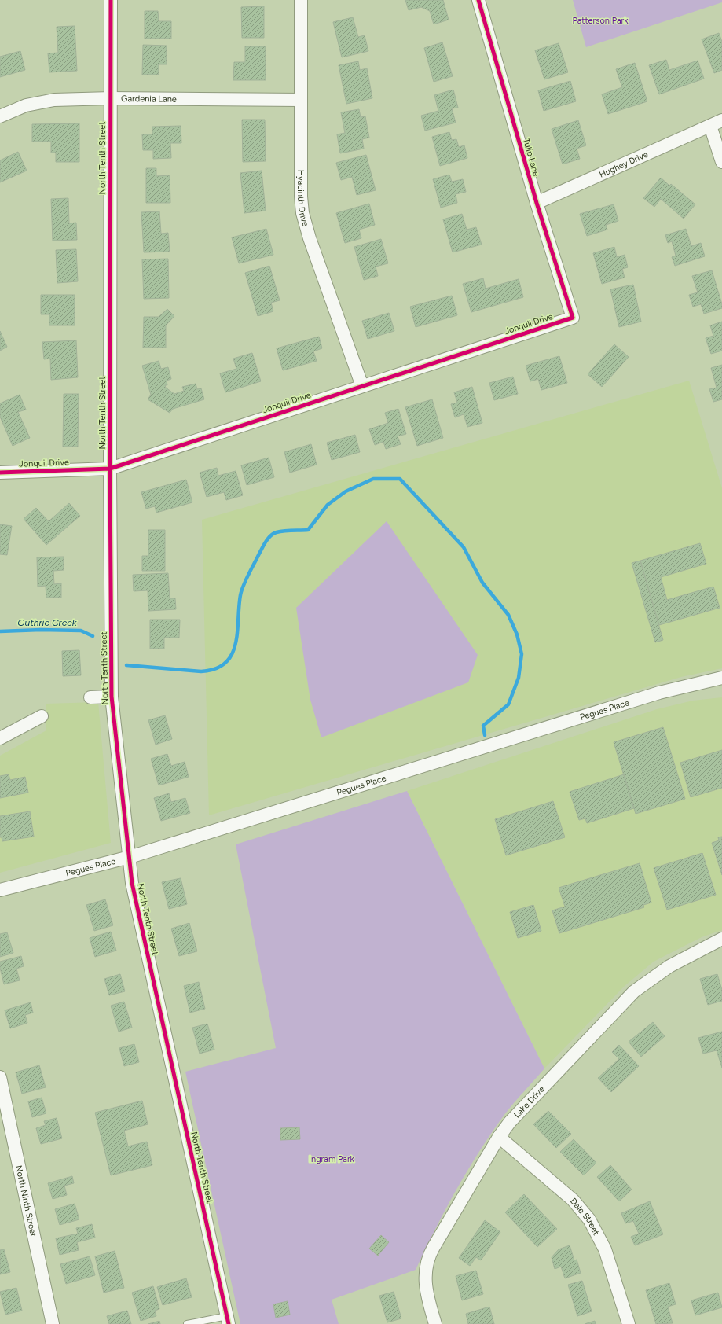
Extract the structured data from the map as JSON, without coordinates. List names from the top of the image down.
{
  "streets": {
    "street": [
      "Gardenia Lane",
      "Tulip Lane",
      "North Tenth Street",
      "Hughey Drive",
      "Hyacinth Drive",
      "Jonquil Drive",
      "Pegues Place",
      "Lake Drive",
      "North Ninth Street",
      "Dale Street"
    ]
  },
  "crossings": [
    ["Gardenia Lane", "North Tenth Street"],
    ["Gardenia Lane", "Hyacinth Drive"],
    ["Tulip Lane", "Hughey Drive"],
    ["Tulip Lane", "Jonquil Drive"],
    ["North Tenth Street", "Jonquil Drive"],
    ["North Tenth Street", "Pegues Place"],
    ["Hyacinth Drive", "Jonquil Drive"],
    ["Lake Drive", "Dale Street"]
  ],
  "water": ["Guthrie Creek"],
  "parks": ["Patterson Park", "Ingram Park"]
}
